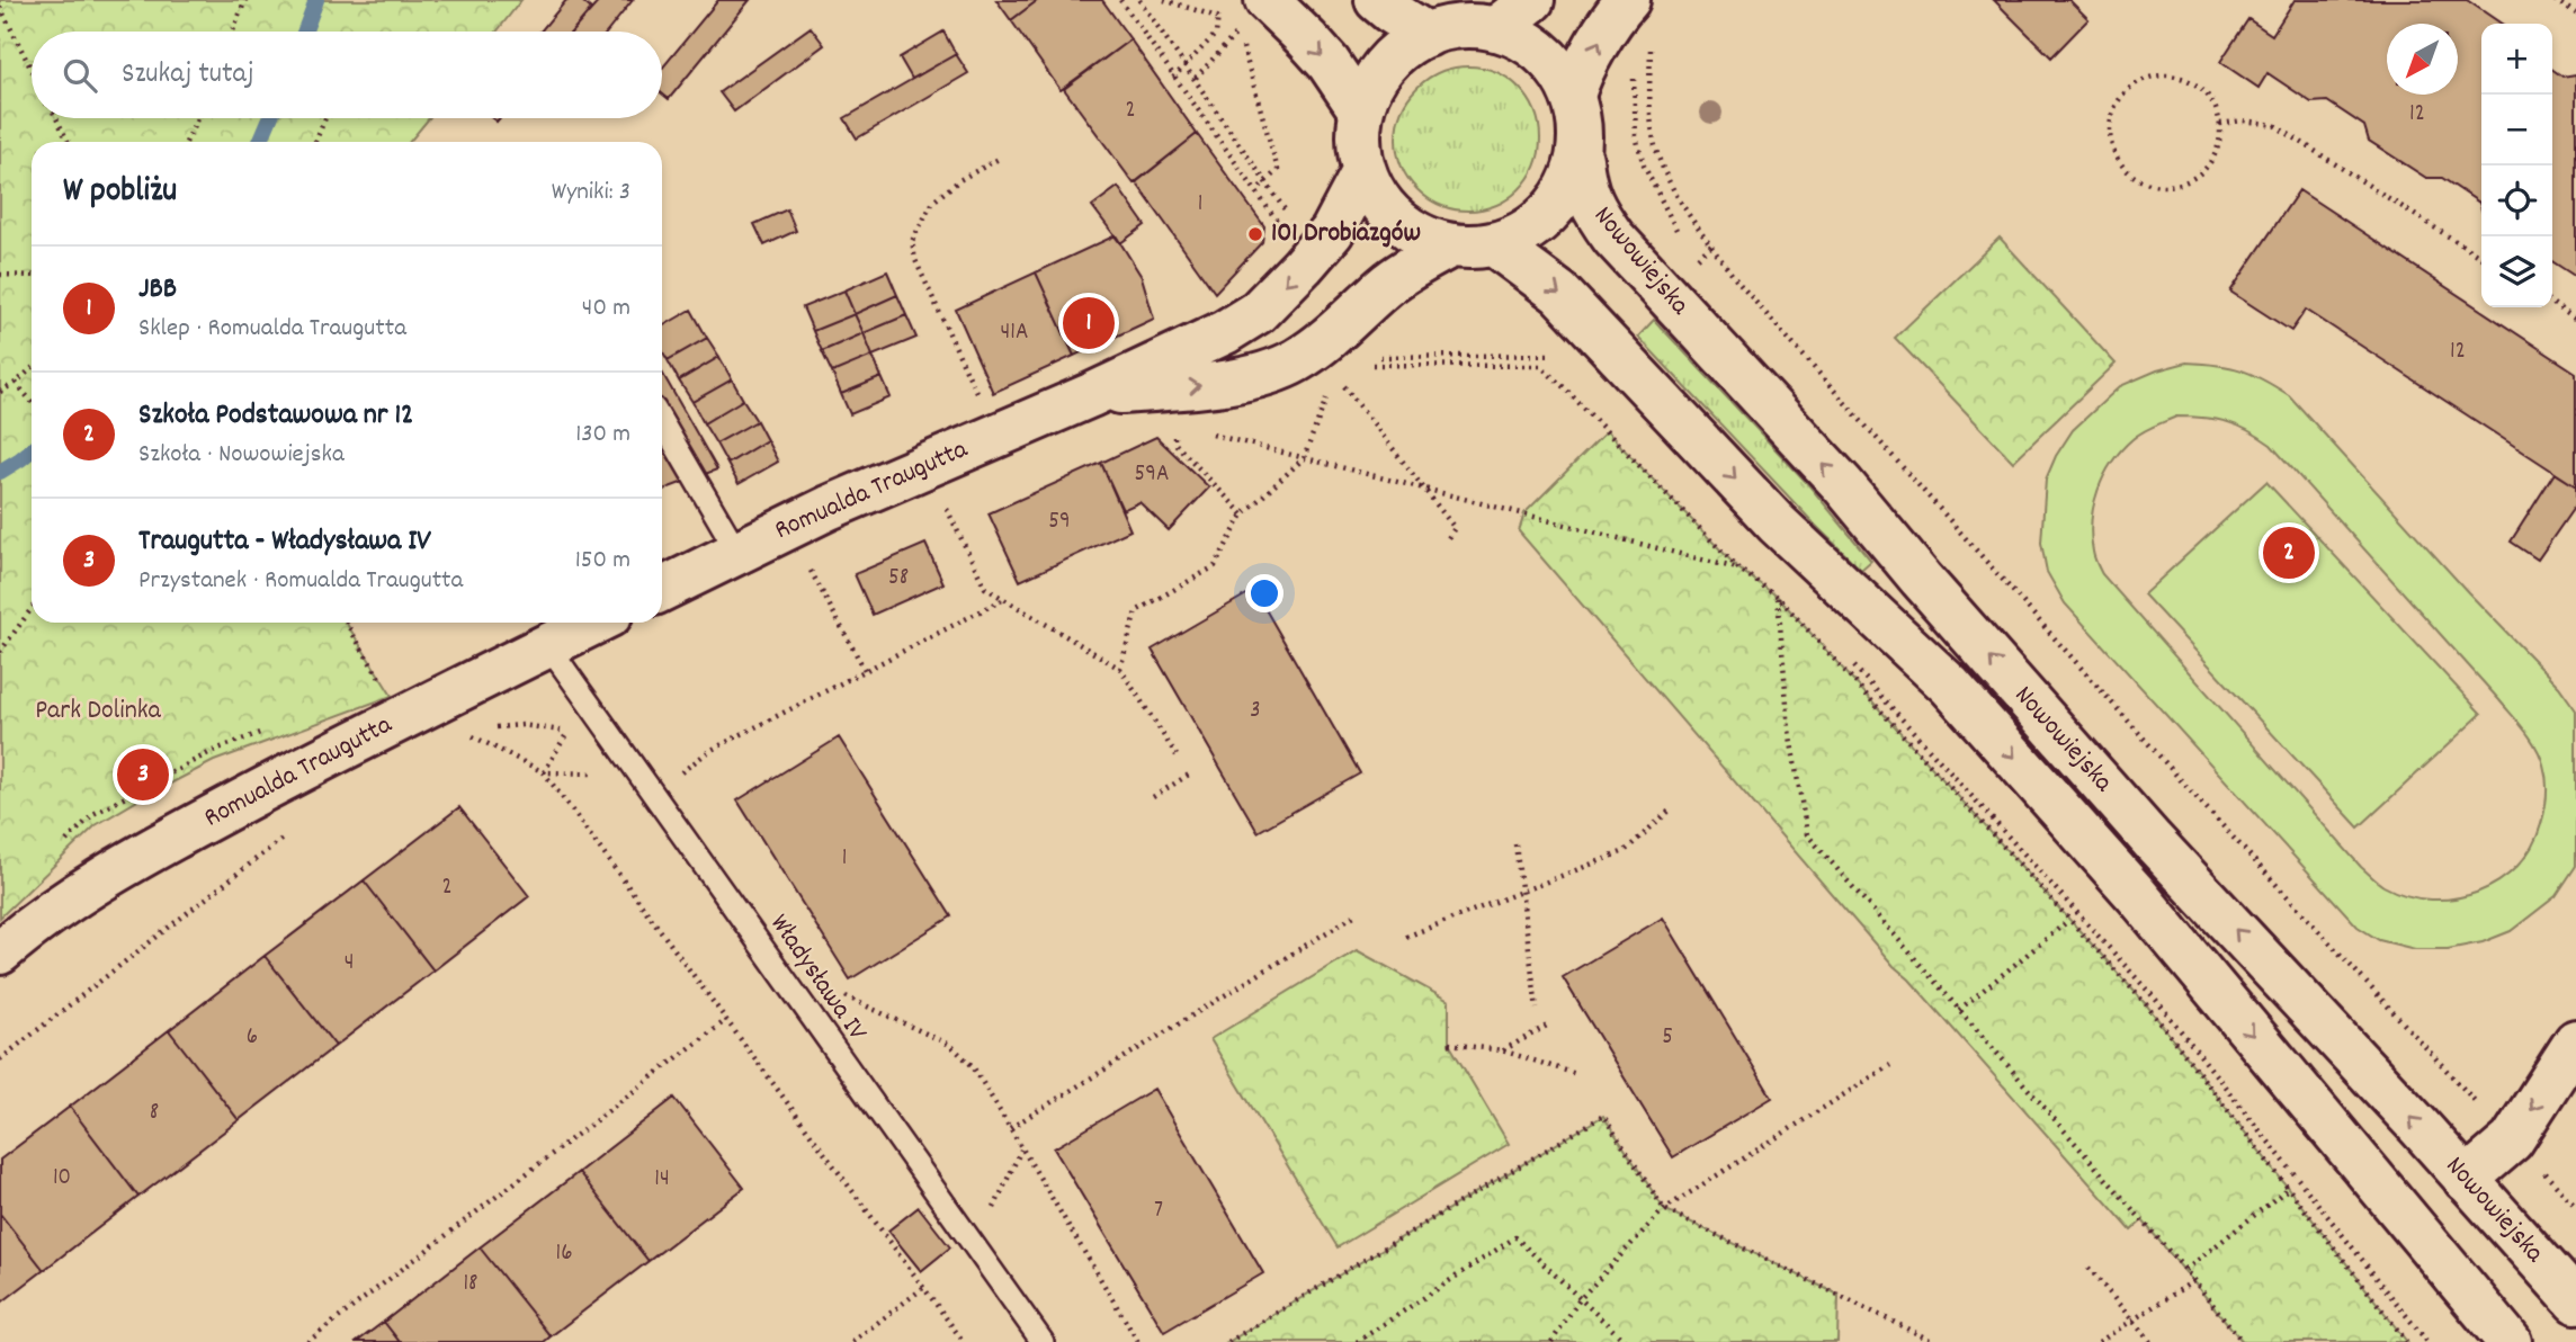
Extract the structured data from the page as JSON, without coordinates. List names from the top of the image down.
{
  "streets": {
    "street": ["Nowowiejska", "Romualda Traugutta"],
    "lane": ["Władysława IV"]
  },
  "crossings": [
    ["Nowowiejska", "Romualda Traugutta"],
    ["Romualda Traugutta", "Władysława IV"]
  ],
  "parks": ["Park Dolinka"],
  "places": ["101 Drobiazgów"],
  "house_numbers": [
    "2",
    "12",
    "1",
    "41A",
    "12",
    "59A",
    "59",
    "58",
    "3",
    "1",
    "2",
    "4",
    "6",
    "5",
    "8",
    "10",
    "14",
    "7",
    "16",
    "18"
  ],
  "north": "bottom left",
  "page": {
    "map_buttons": ["+", "−"],
    "search": "Szukaj tutaj",
    "heading": ["W pobliżu", "Wyniki: 3"],
    "list": [
      {
        "mark": "1",
        "name": "JBB",
        "note": "Sklep · Romualda Traugutta",
        "value": "40 m"
      },
      {
        "mark": "2",
        "name": "Szkoła Podstawowa nr 12",
        "note": "Szkoła · Nowowiejska",
        "value": "130 m"
      },
      {
        "mark": "3",
        "name": "Traugutta - Władysława IV",
        "note": "Przystanek · Romualda Traugutta",
        "value": "150 m"
      }
    ],
    "pins": ["1", "2", "3"]
  }
}
